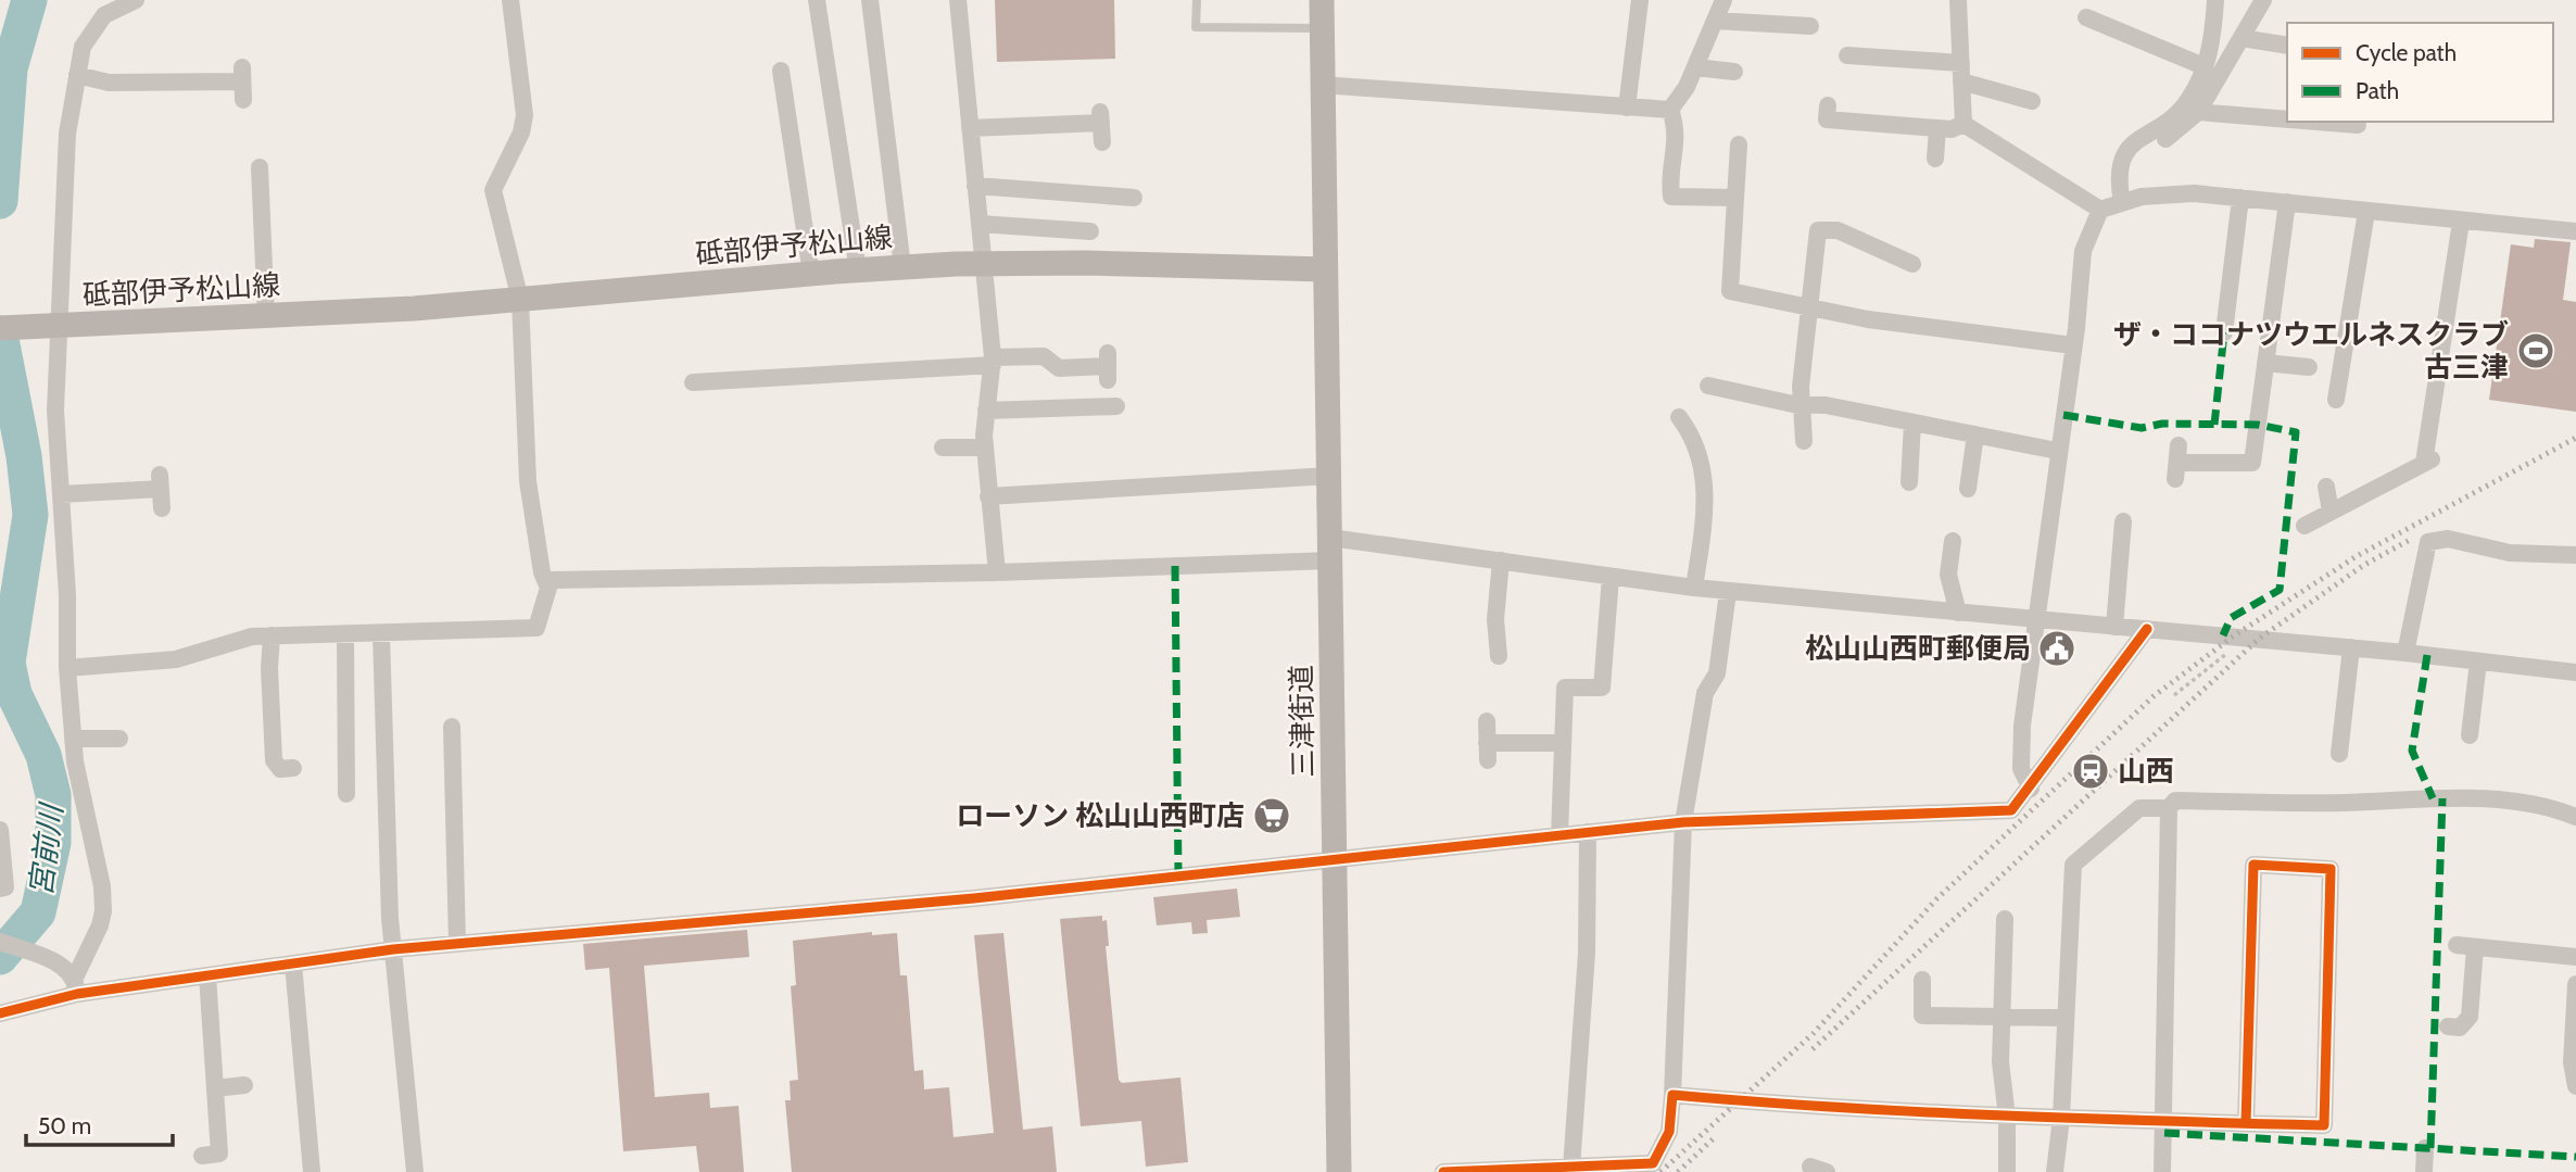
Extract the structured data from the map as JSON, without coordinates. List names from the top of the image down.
{
  "streets": {
    "main road": ["砥部伊予松山線", "三津街道"]
  },
  "crossings": [
    ["砥部伊予松山線", "三津街道"]
  ],
  "water": ["宮前川"],
  "places": {
    "sports": ["ザ・ココナツウエルネスクラブ 古三津"],
    "public building": ["松山山西町郵便局"],
    "station": ["山西"],
    "supermarket": ["ローソン 松山山西町店"]
  },
  "legend": ["Cycle path", "Path"],
  "scale_bar": "50 m"
}
